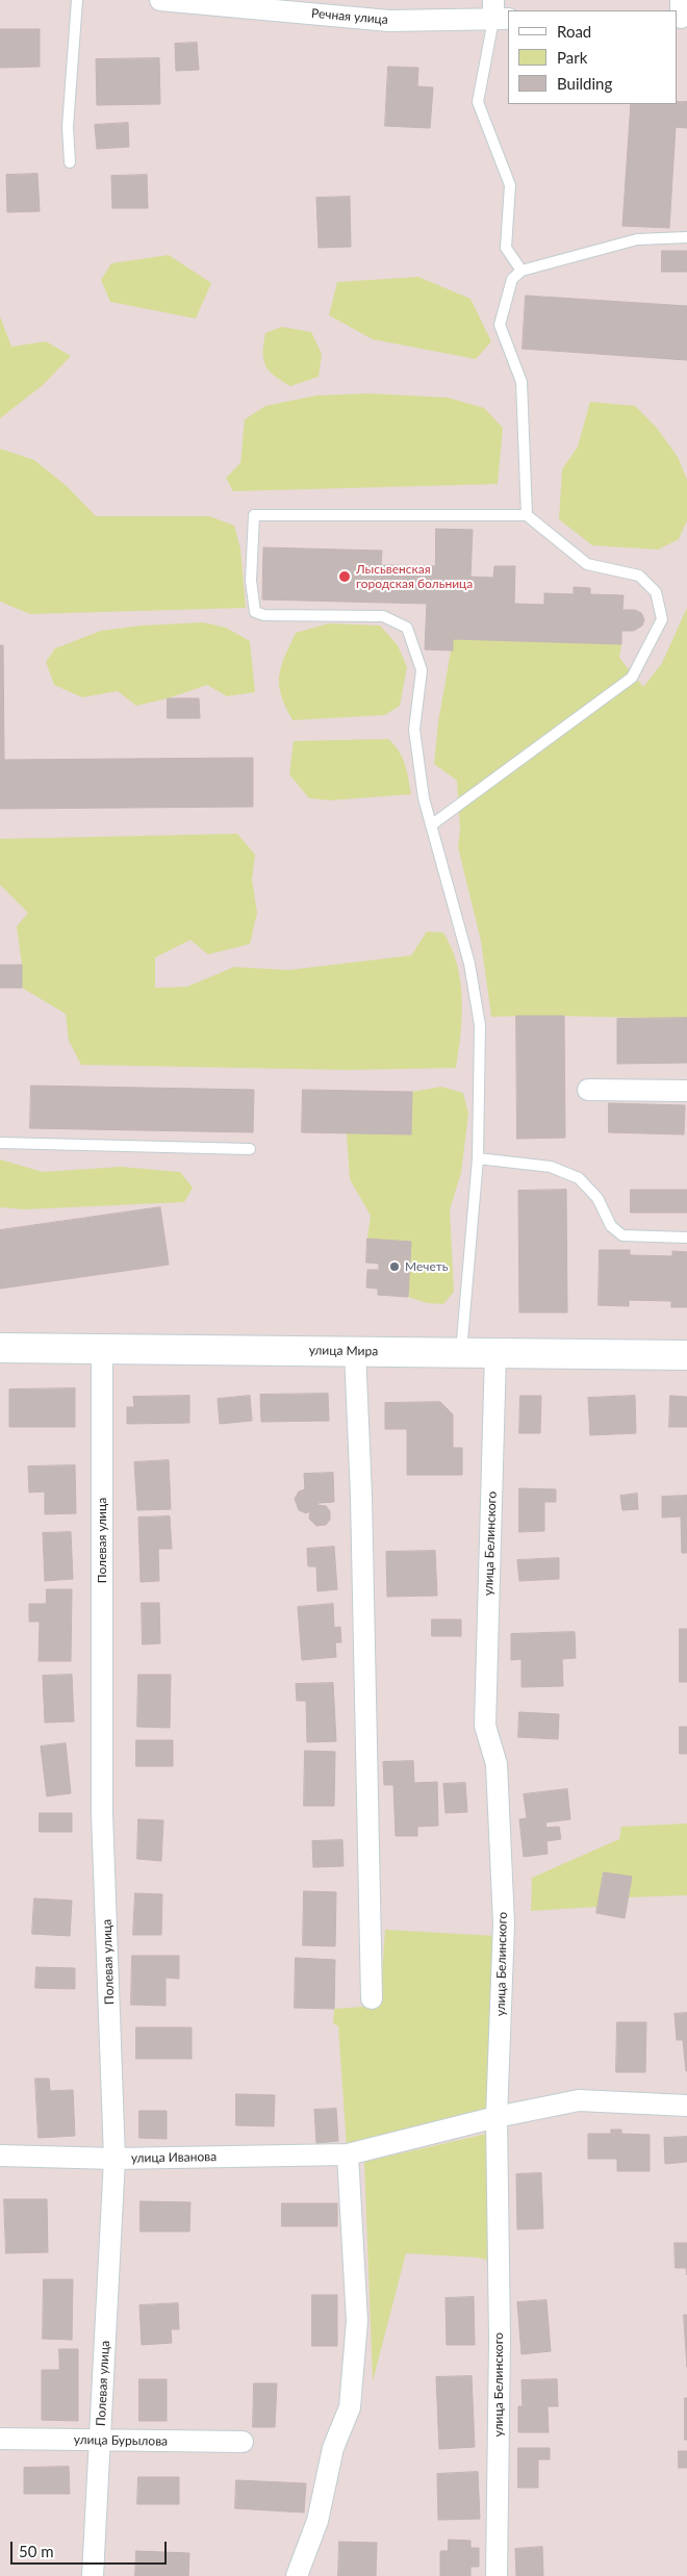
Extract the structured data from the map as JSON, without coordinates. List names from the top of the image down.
{
  "streets": {
    "street": [
      "Речная улица",
      "улица Мира",
      "Полевая улица",
      "улица Белинского",
      "улица Иванова",
      "улица Бурылова"
    ]
  },
  "crossings": [
    ["улица Мира", "Полевая улица"],
    ["улица Мира", "улица Белинского"],
    ["Полевая улица", "улица Иванова"],
    ["Полевая улица", "улица Бурылова"],
    ["улица Белинского", "улица Иванова"]
  ],
  "places": ["Лысьвенская городская больница", "Мечеть"],
  "legend": ["Road", "Park", "Building"],
  "scale_bar": "50 m"
}
